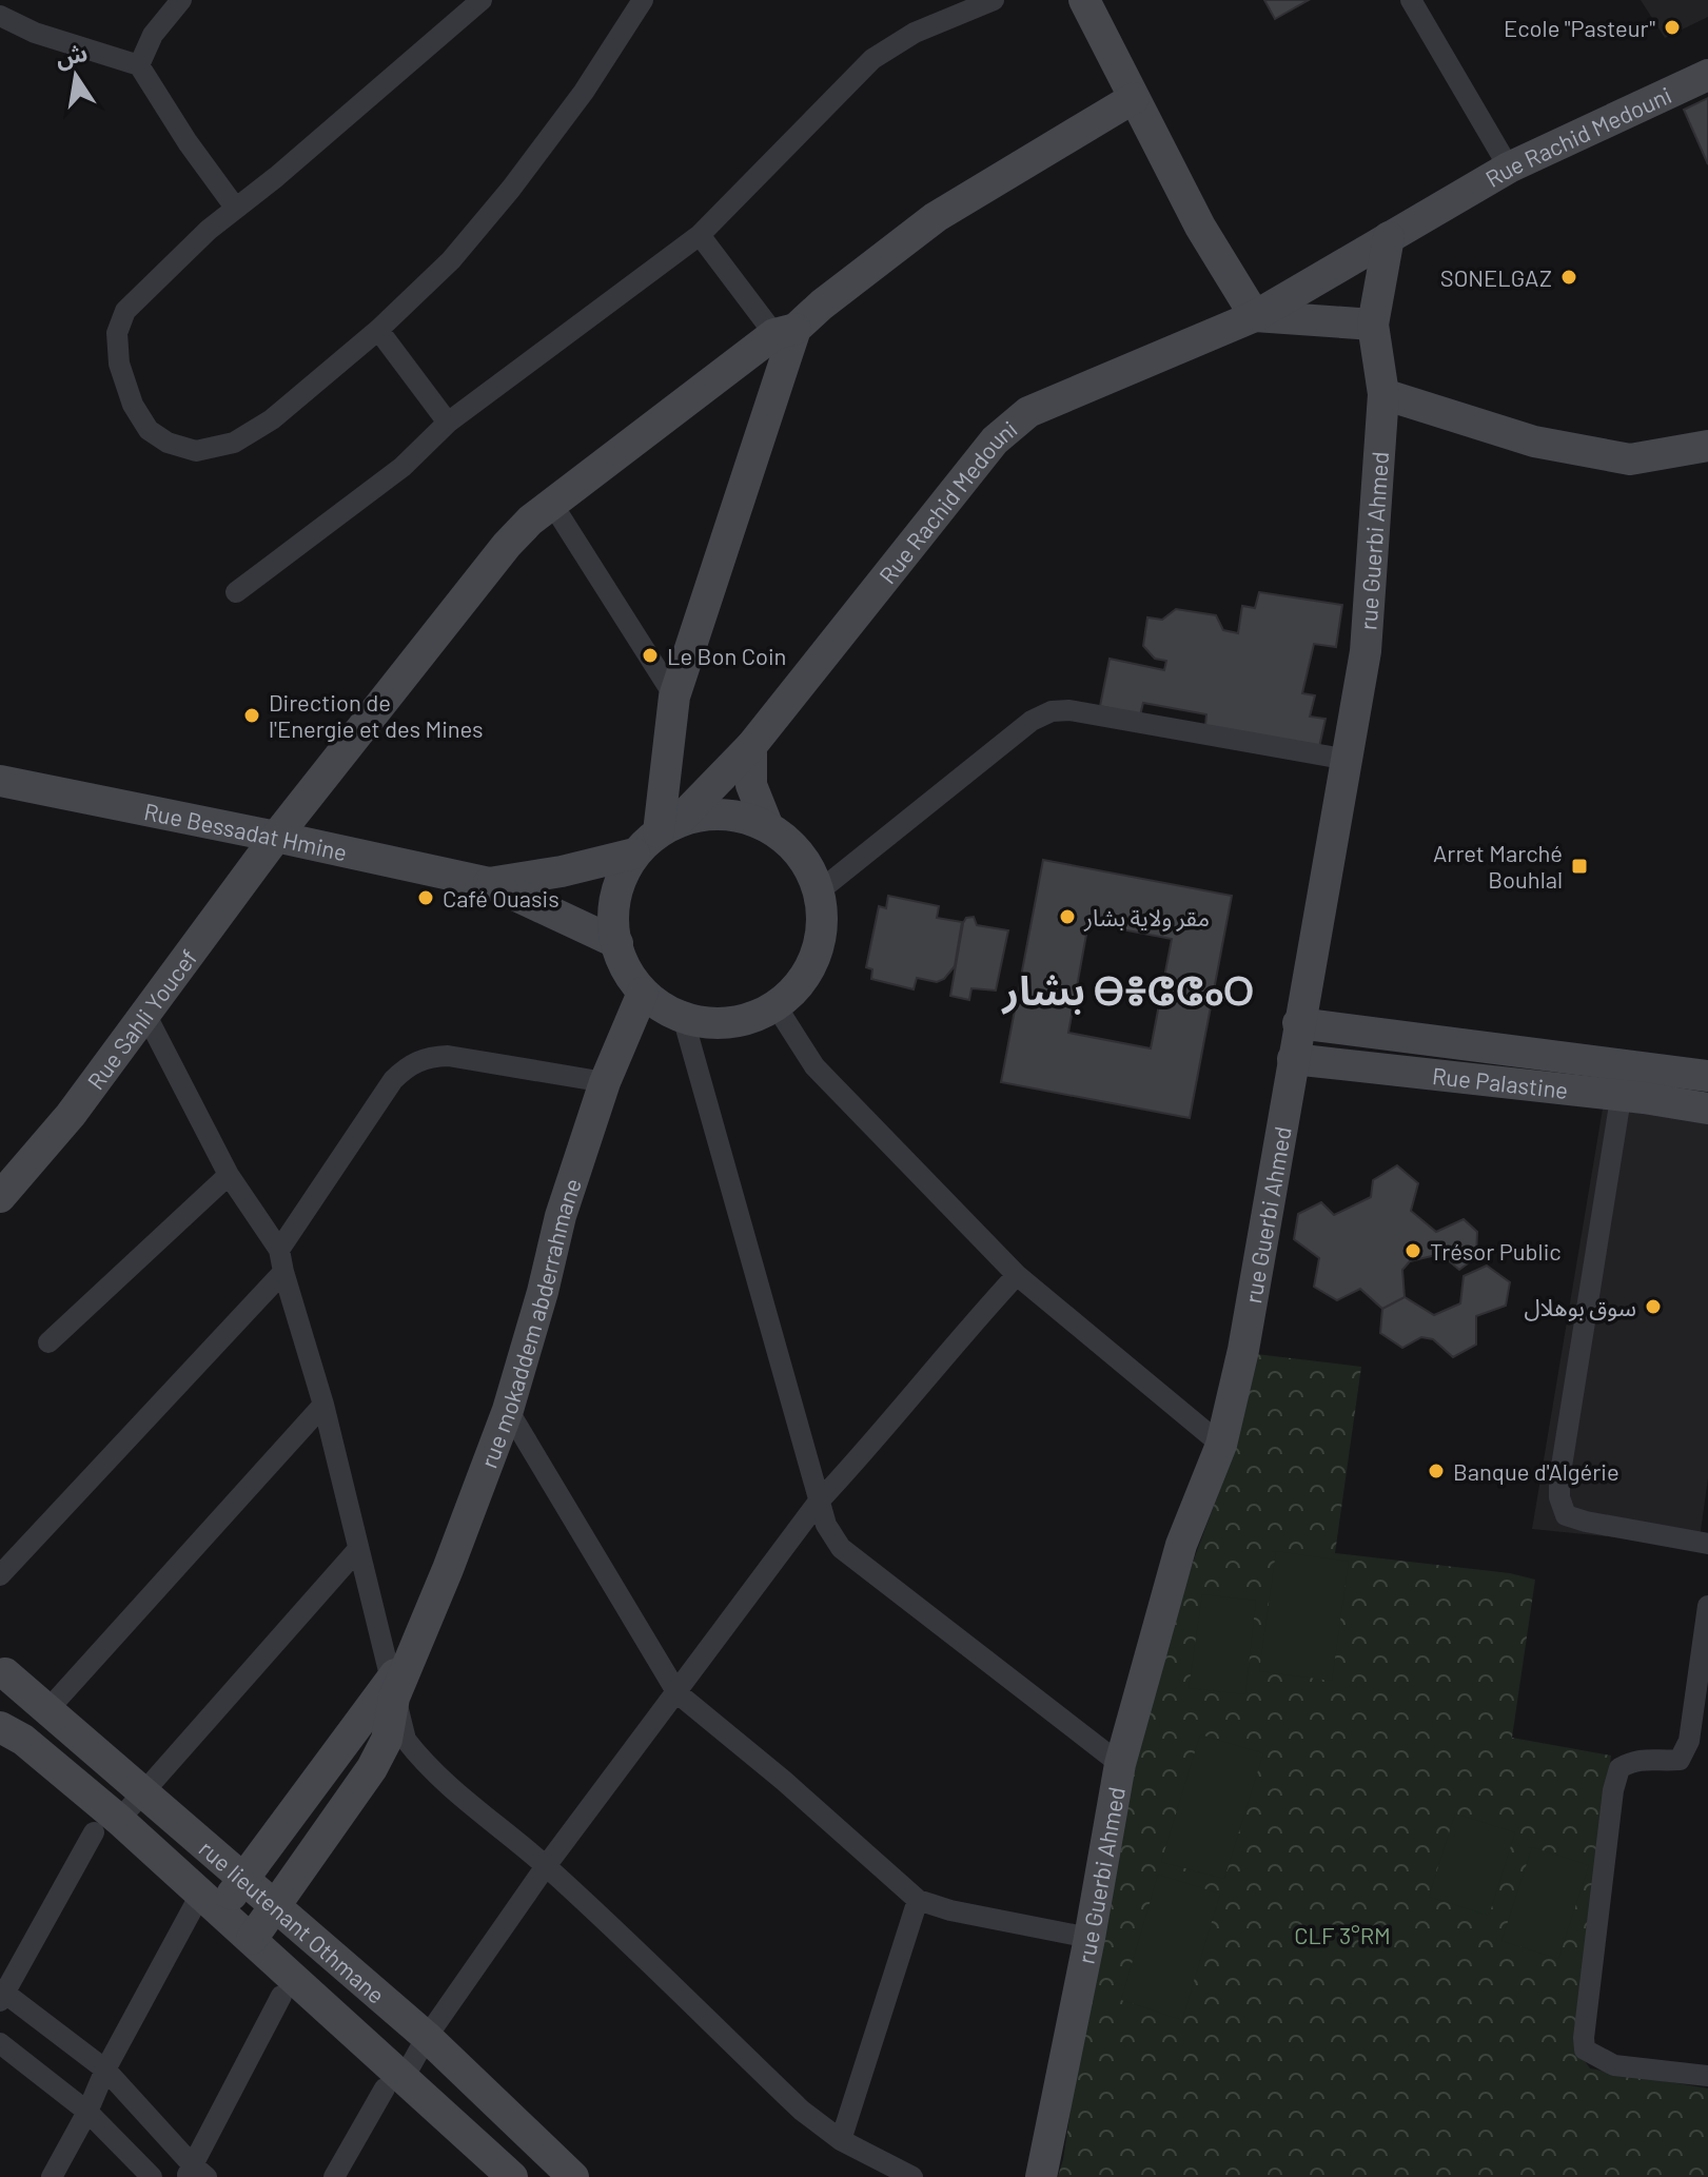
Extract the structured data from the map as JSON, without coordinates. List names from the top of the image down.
{
  "streets": {
    "main road": [
      "Rue Rachid Medouni",
      "rue Guerbi Ahmed",
      "Rue Bessadat Hmine",
      "Rue Sahli Youcef",
      "Rue Palastine",
      "rue mokaddem abderrahmane",
      "rue lieutenant Othmane"
    ]
  },
  "crossings": [
    ["Rue Rachid Medouni", "rue Guerbi Ahmed"],
    ["Rue Rachid Medouni", "Rue Bessadat Hmine"],
    ["Rue Rachid Medouni", "rue mokaddem abderrahmane"],
    ["rue Guerbi Ahmed", "Rue Palastine"],
    ["Rue Bessadat Hmine", "Rue Sahli Youcef"],
    ["Rue Bessadat Hmine", "rue mokaddem abderrahmane"],
    ["rue mokaddem abderrahmane", "rue lieutenant Othmane"]
  ],
  "districts": ["بشار ⴱⴻⵛⵛⴰⵔ"],
  "parks": ["CLF 3°RM"],
  "places": {
    "other": [
      "Ecole \"Pasteur\"",
      "SONELGAZ",
      "Le Bon Coin",
      "Direction de l'Energie et des Mines",
      "Café Ouasis",
      "مقر ولاية بشار",
      "Trésor Public",
      "سوق بوهلال",
      "Banque d'Algérie"
    ],
    "transit": ["Arret Marché Bouhlal"]
  },
  "north": "top"
}
